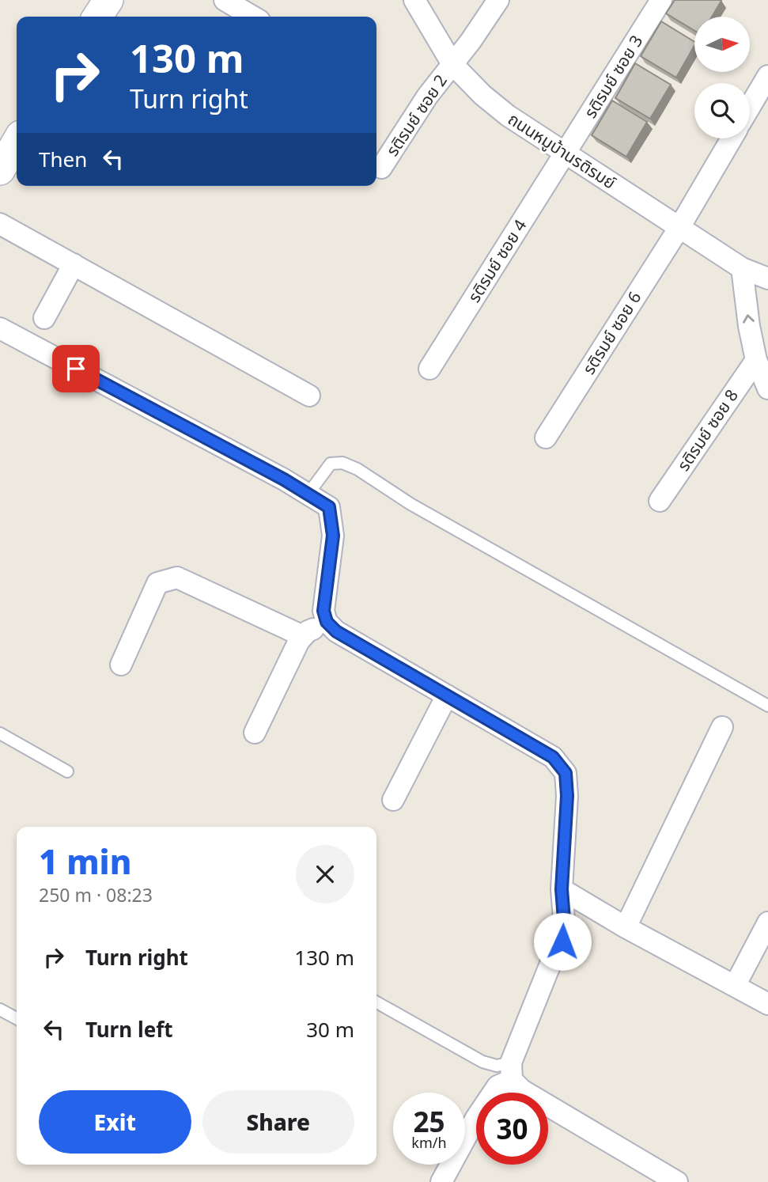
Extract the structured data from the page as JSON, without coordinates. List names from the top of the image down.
{
  "streets": {
    "street": [
      "รติรมย์ ซอย 3",
      "รติรมย์ ซอย 2",
      "ถนนหมูบ้านรติรมย์",
      "รติรมย์ ซอย 4",
      "รติรมย์ ซอย 6",
      "รติรมย์ ซอย 8"
    ]
  },
  "crossings": [
    ["รติรมย์ ซอย 3", "ถนนหมูบ้านรติรมย์"],
    ["รติรมย์ ซอย 3", "รติรมย์ ซอย 4"],
    ["รติรมย์ ซอย 2", "ถนนหมูบ้านรติรมย์"],
    ["ถนนหมูบ้านรติรมย์", "รติรมย์ ซอย 4"],
    ["ถนนหมูบ้านรติรมย์", "รติรมย์ ซอย 6"]
  ],
  "north": "right",
  "page": {
    "turn": ["130 m", "Turn right"],
    "then": "Then",
    "heading": ["1 min", "250 m · 08:23"],
    "list": [
      {
        "name": "Turn right",
        "value": "130 m"
      },
      {
        "name": "Turn left",
        "value": "30 m"
      }
    ],
    "buttons": ["Exit", "Share"],
    "speed": "25 km/h",
    "limit": "30"
  }
}
